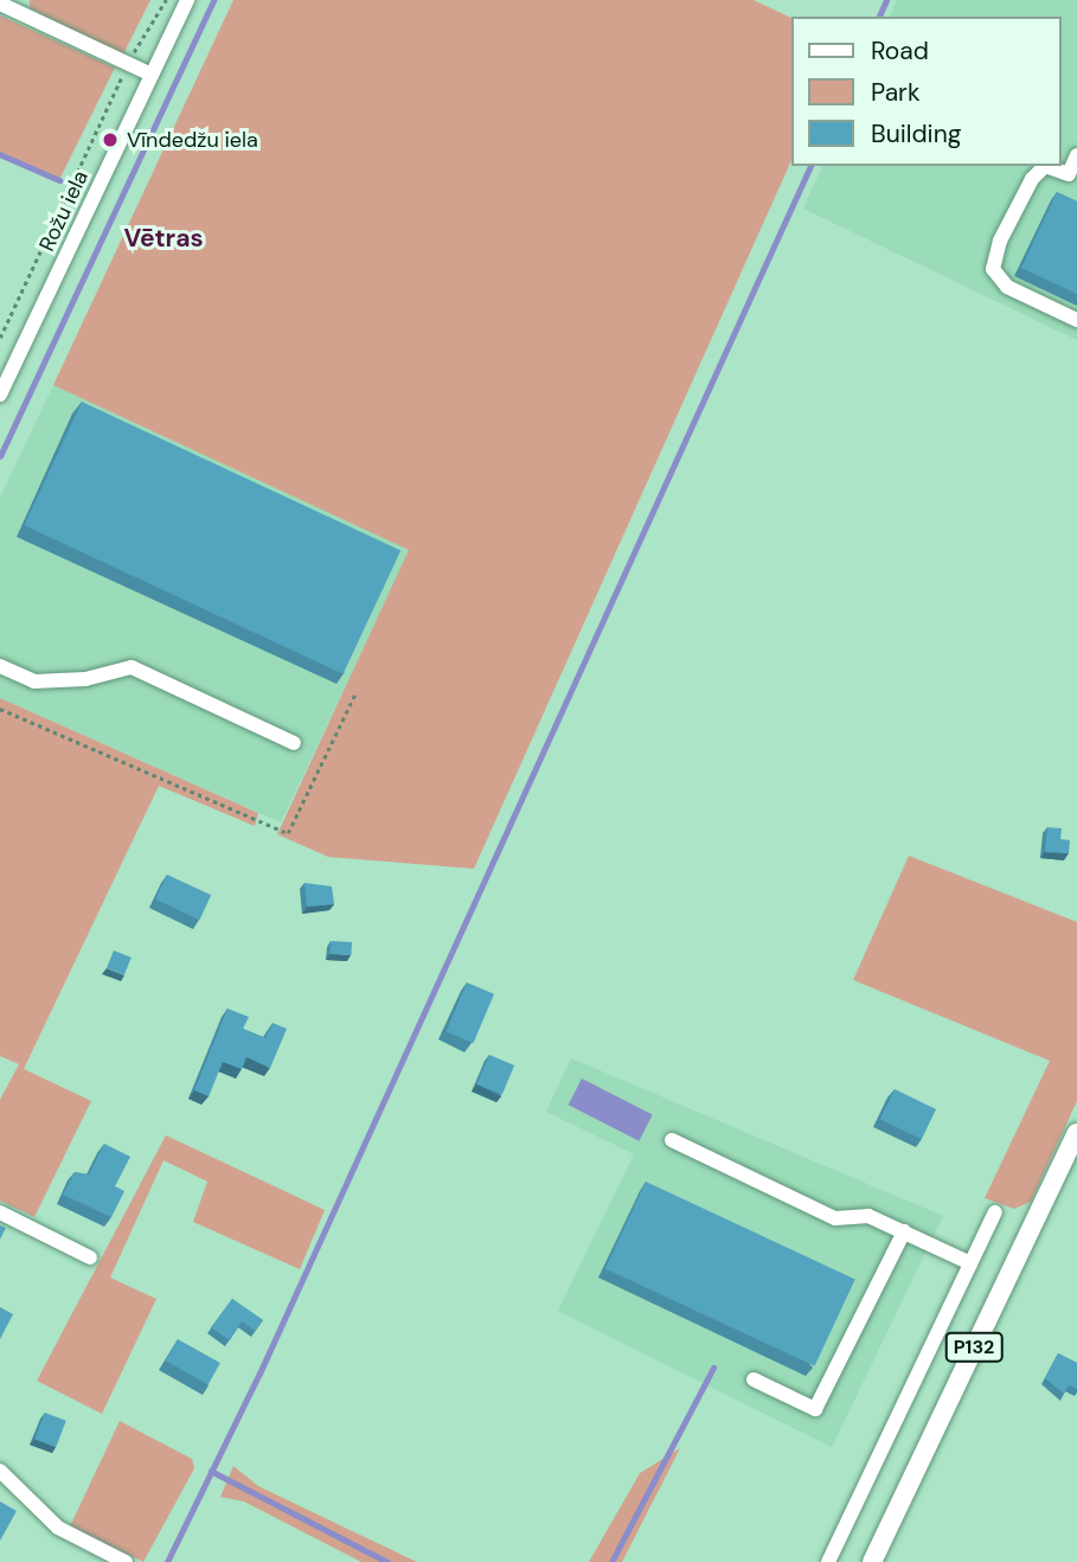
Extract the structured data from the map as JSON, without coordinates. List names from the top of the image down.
{
  "streets": {
    "main road": ["P132"],
    "street": ["Rožu iela"]
  },
  "districts": ["Vētras"],
  "places": ["Vīndedžu iela"],
  "legend": ["Road", "Park", "Building"]
}
